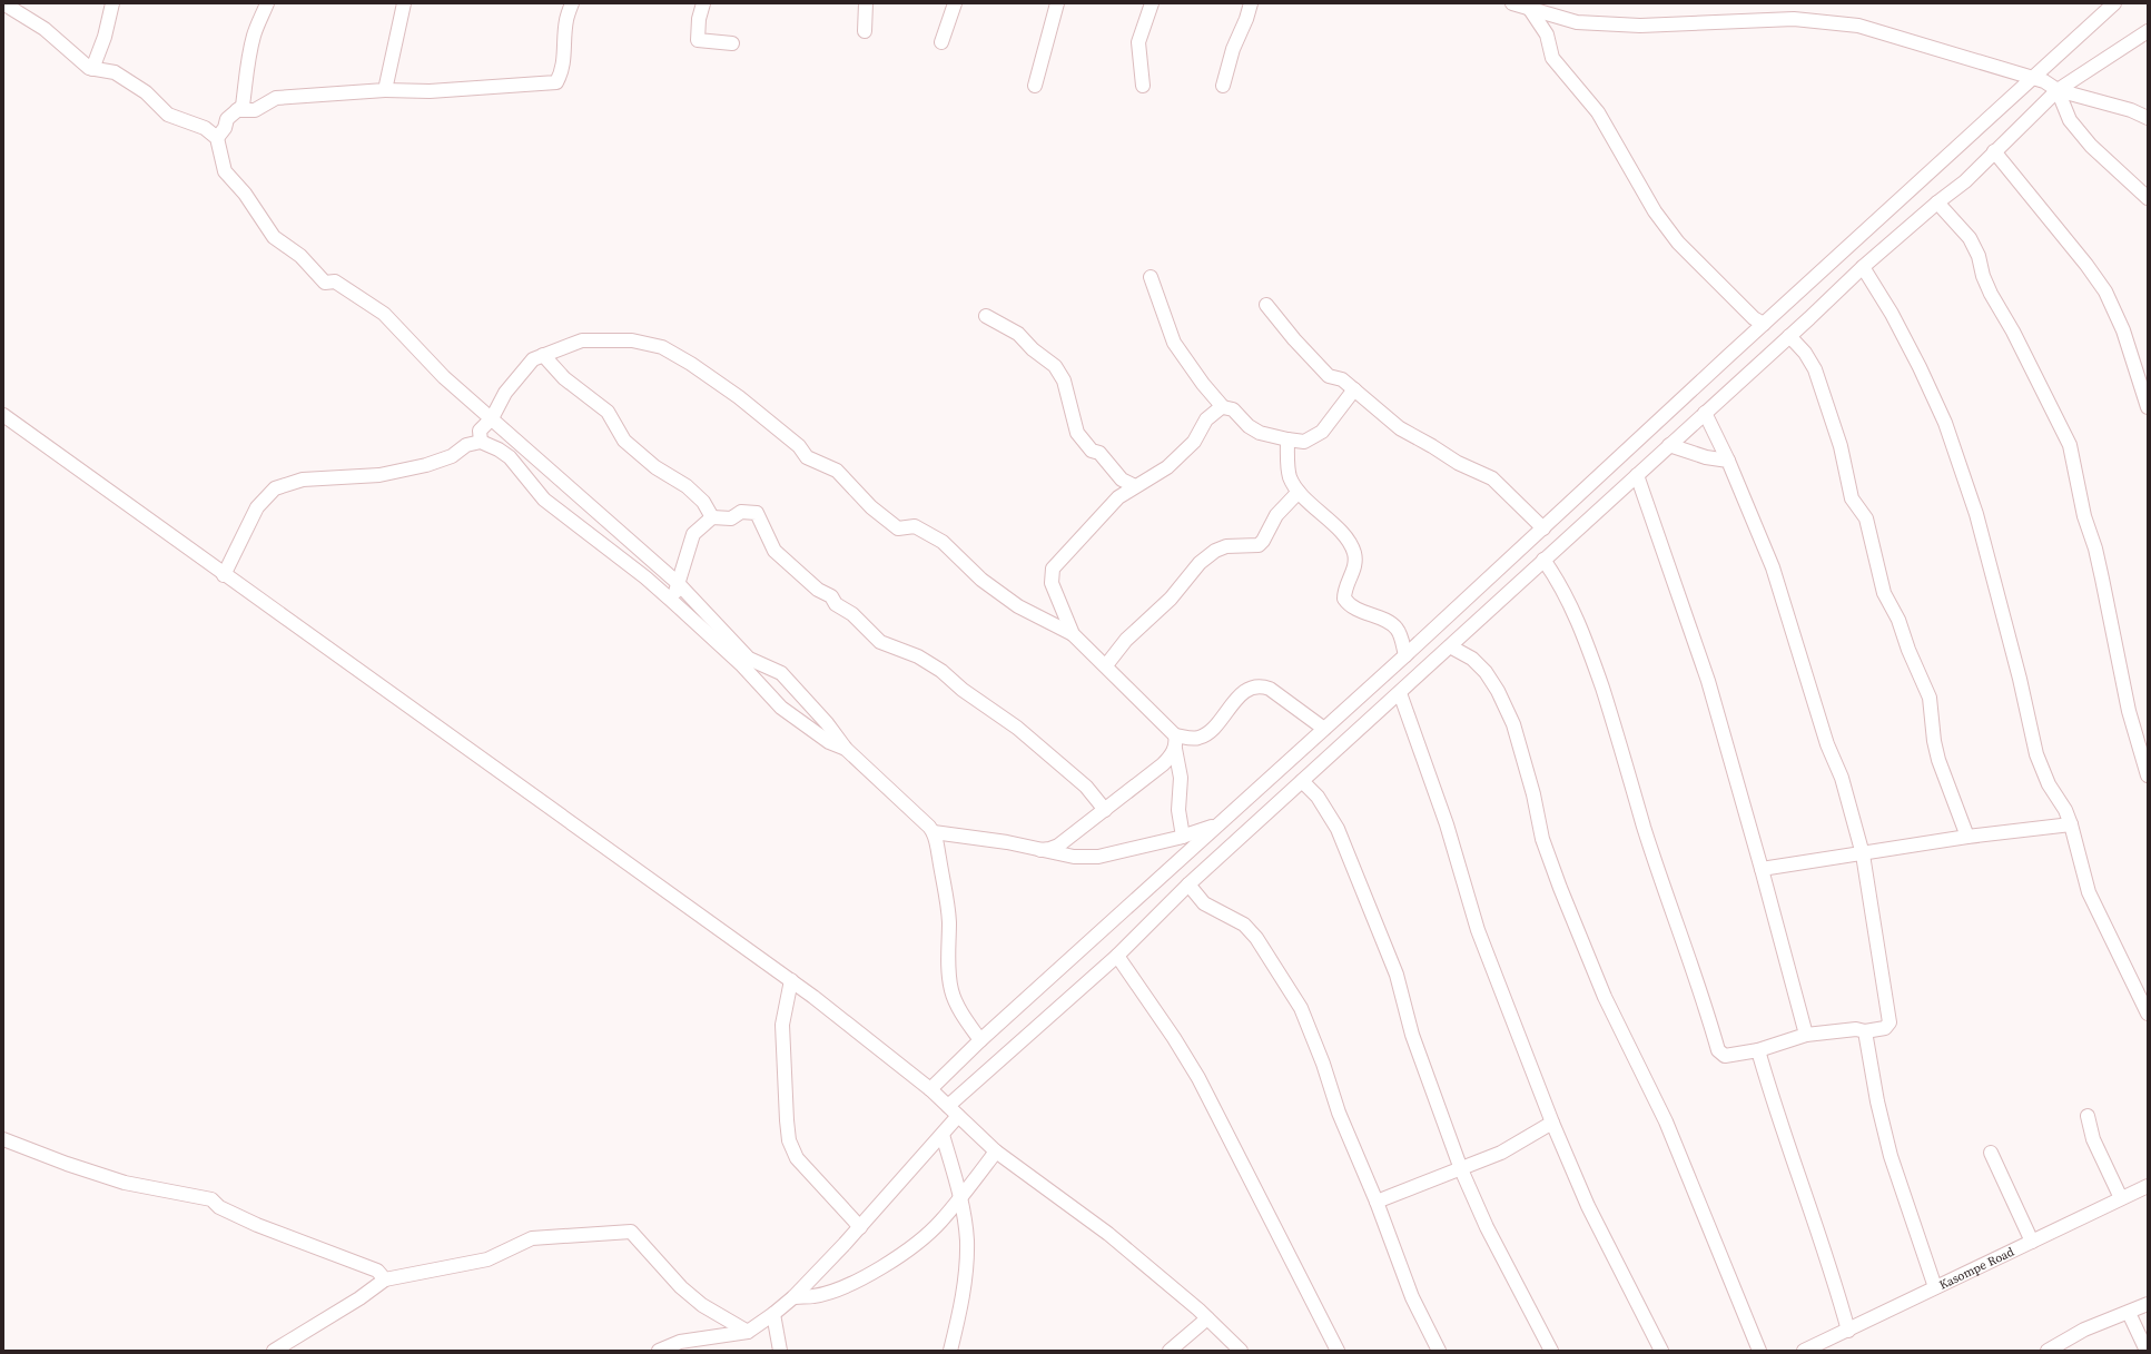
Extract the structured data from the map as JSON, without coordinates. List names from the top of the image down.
{
  "streets": {
    "street": ["Kasompe Road"]
  }
}
